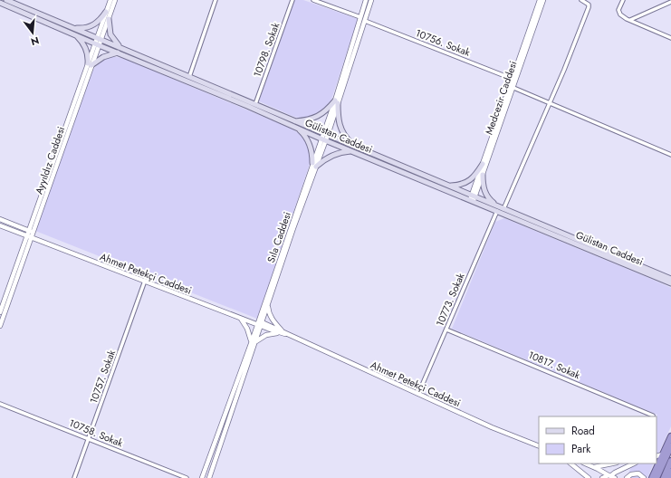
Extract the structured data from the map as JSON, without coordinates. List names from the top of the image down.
{
  "streets": {
    "main road": ["Gülistan Caddesi"],
    "street": [
      "10756. Sokak",
      "10798. Sokak",
      "Medcezir Caddesi",
      "Ayyıldız Caddesi",
      "Sıla Caddesi",
      "Ahmet Petekçi Caddesi",
      "10773. Sokak",
      "10817. Sokak",
      "10757. Sokak",
      "10758. Sokak"
    ]
  },
  "crossings": [
    ["10756. Sokak", "Medcezir Caddesi"],
    ["10798. Sokak", "Gülistan Caddesi"],
    ["Medcezir Caddesi", "Gülistan Caddesi"],
    ["Gülistan Caddesi", "Ayyıldız Caddesi"],
    ["Gülistan Caddesi", "Sıla Caddesi"],
    ["Gülistan Caddesi", "10773. Sokak"],
    ["Ayyıldız Caddesi", "Ahmet Petekçi Caddesi"],
    ["Sıla Caddesi", "Ahmet Petekçi Caddesi"],
    ["Ahmet Petekçi Caddesi", "10773. Sokak"],
    ["Ahmet Petekçi Caddesi", "10757. Sokak"],
    ["10773. Sokak", "10817. Sokak"],
    ["10757. Sokak", "10758. Sokak"]
  ],
  "legend": ["Road", "Park"],
  "north": "bottom"
}
